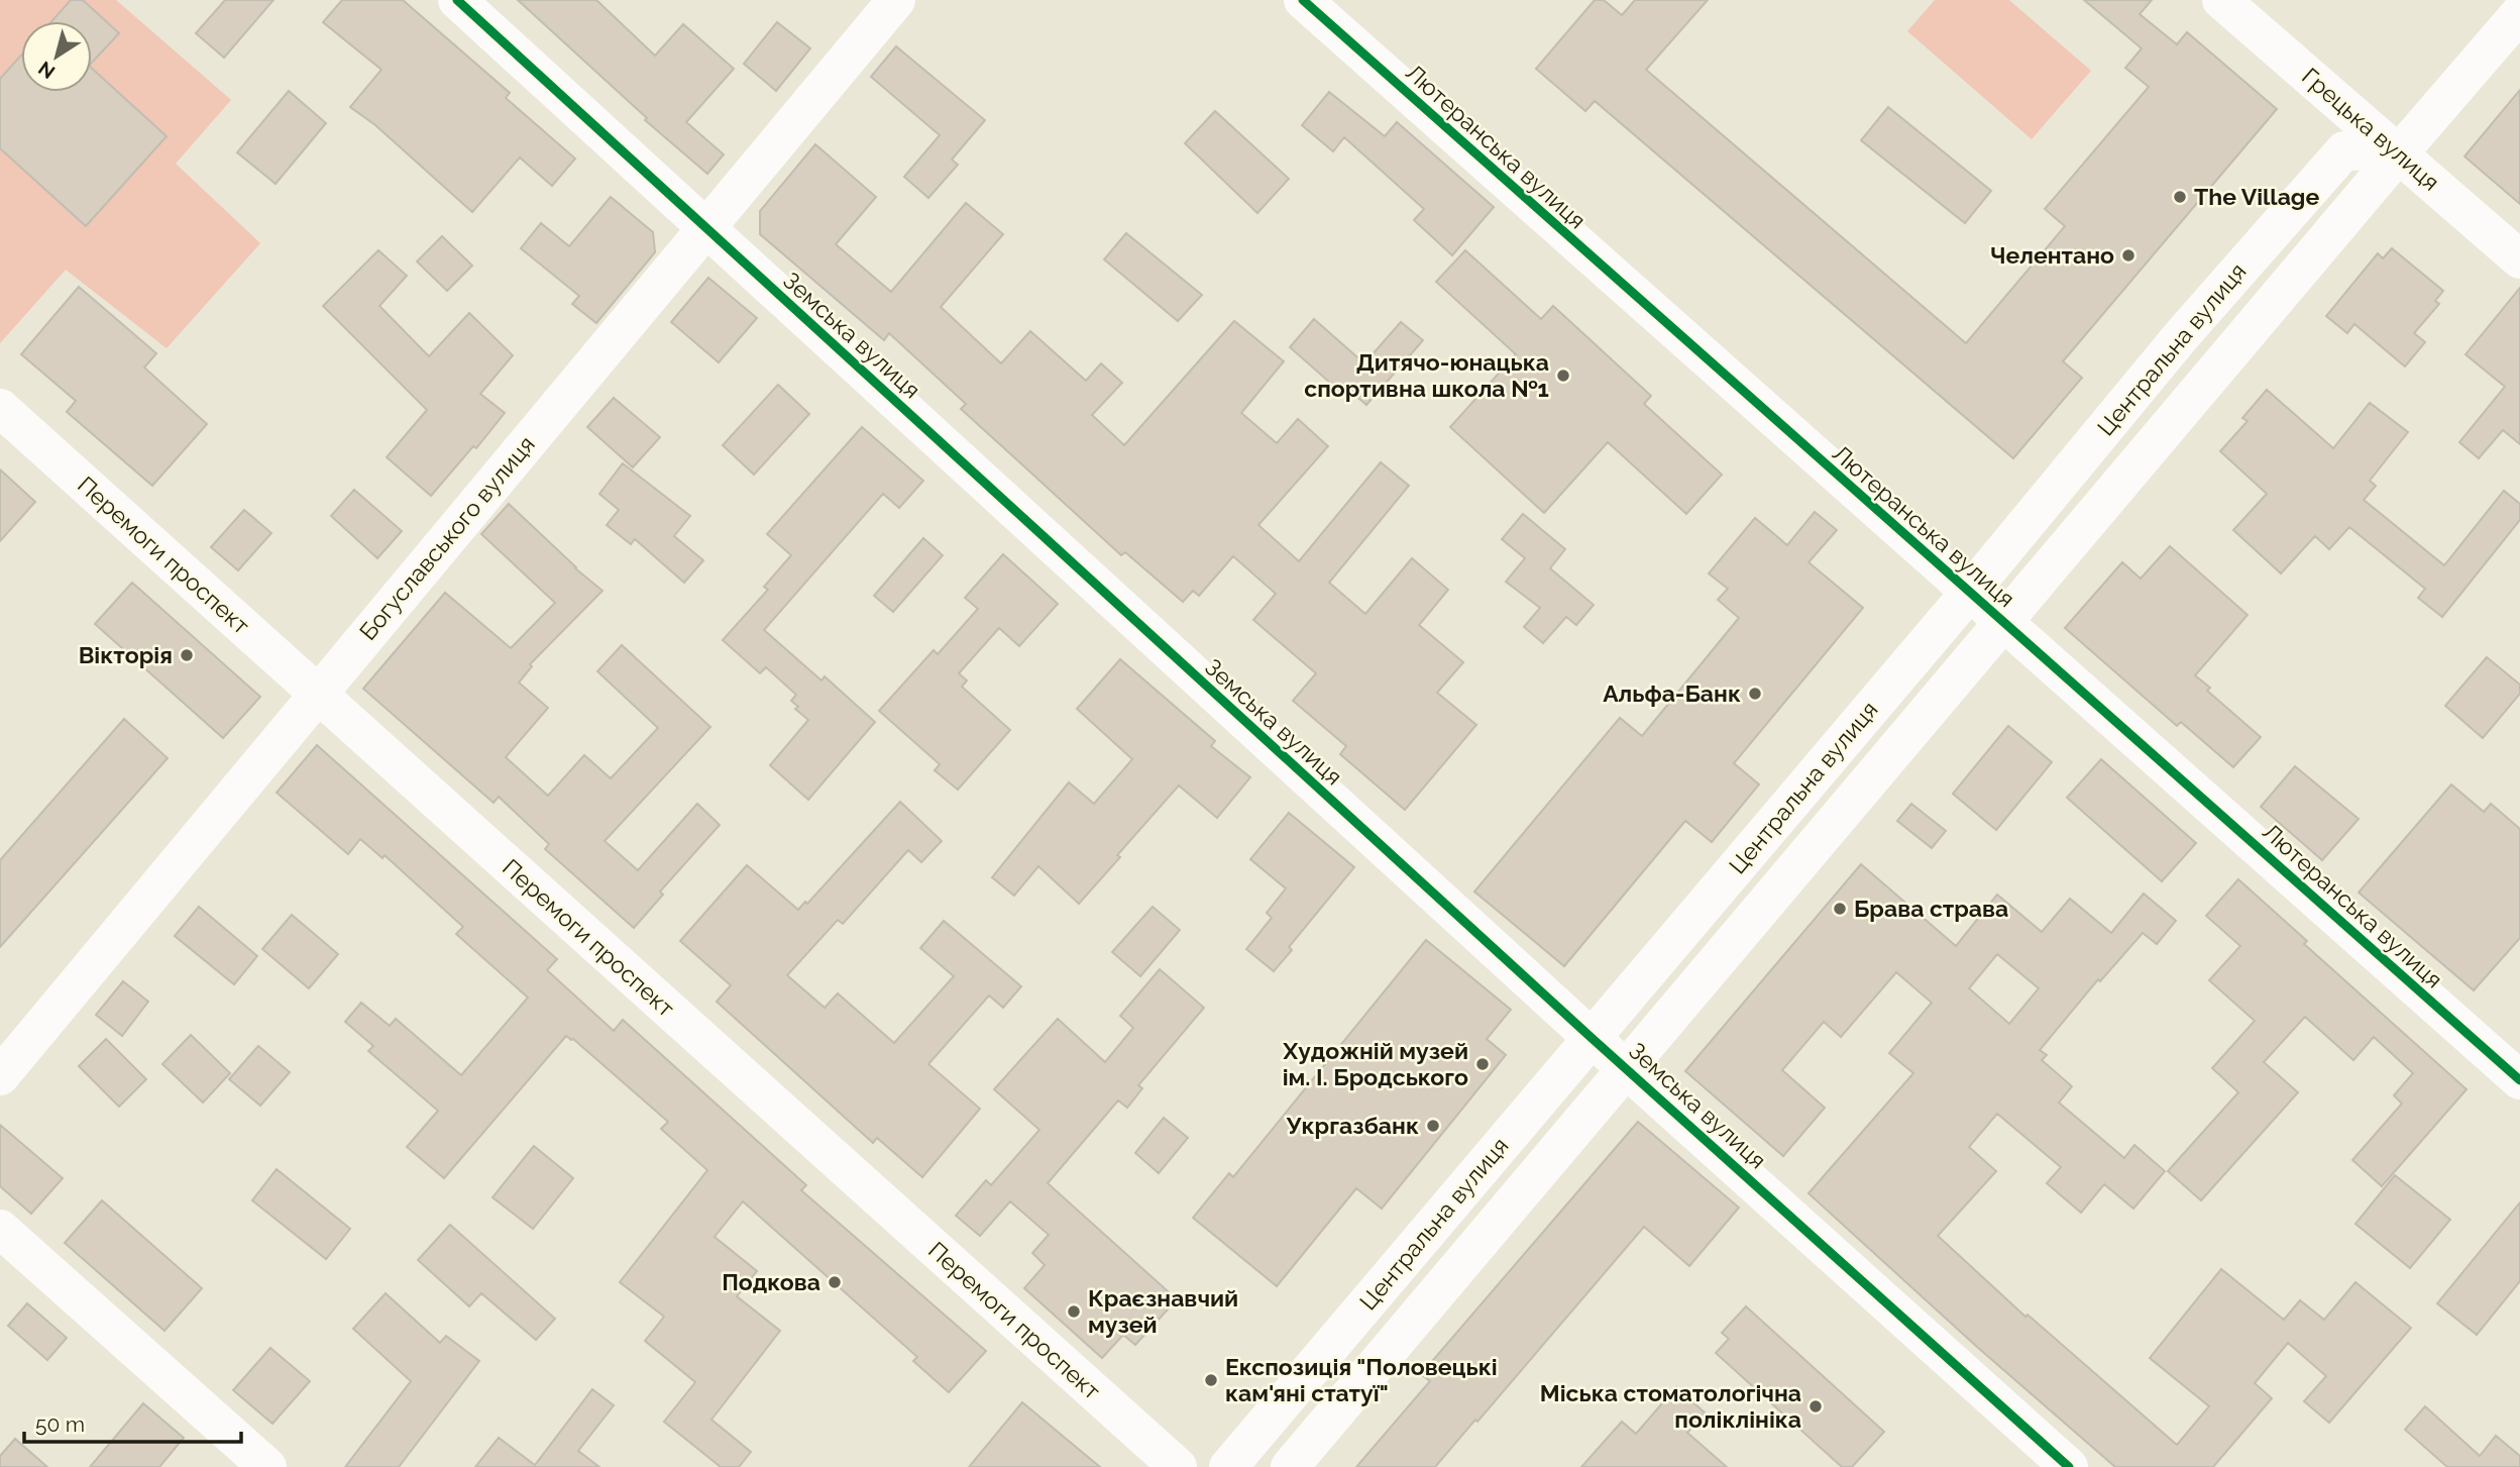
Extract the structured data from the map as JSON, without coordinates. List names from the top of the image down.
{
  "streets": {
    "street": [
      "Грецька вулиця",
      "Лютеранська вулиця",
      "Земська вулиця",
      "Центральна вулиця",
      "Богуславського вулиця",
      "Перемоги проспект"
    ]
  },
  "crossings": [
    ["Грецька вулиця", "Центральна вулиця"],
    ["Лютеранська вулиця", "Центральна вулиця"],
    ["Земська вулиця", "Центральна вулиця"],
    ["Земська вулиця", "Богуславського вулиця"],
    ["Богуславського вулиця", "Перемоги проспект"]
  ],
  "places": [
    "The Village",
    "Челентано",
    "Дитячо-юнацька спортивна школа №1",
    "Вікторія",
    "Альфа-Банк",
    "Брава страва",
    "Художній музей ім. І. Бродського",
    "Укргазбанк",
    "Подкова",
    "Краєзнавчий музей",
    "Експозиція \"Половецькі кам'яні статуї\"",
    "Міська стоматологічна поліклініка"
  ],
  "scale_bar": "50 m",
  "north": "bottom left"
}
